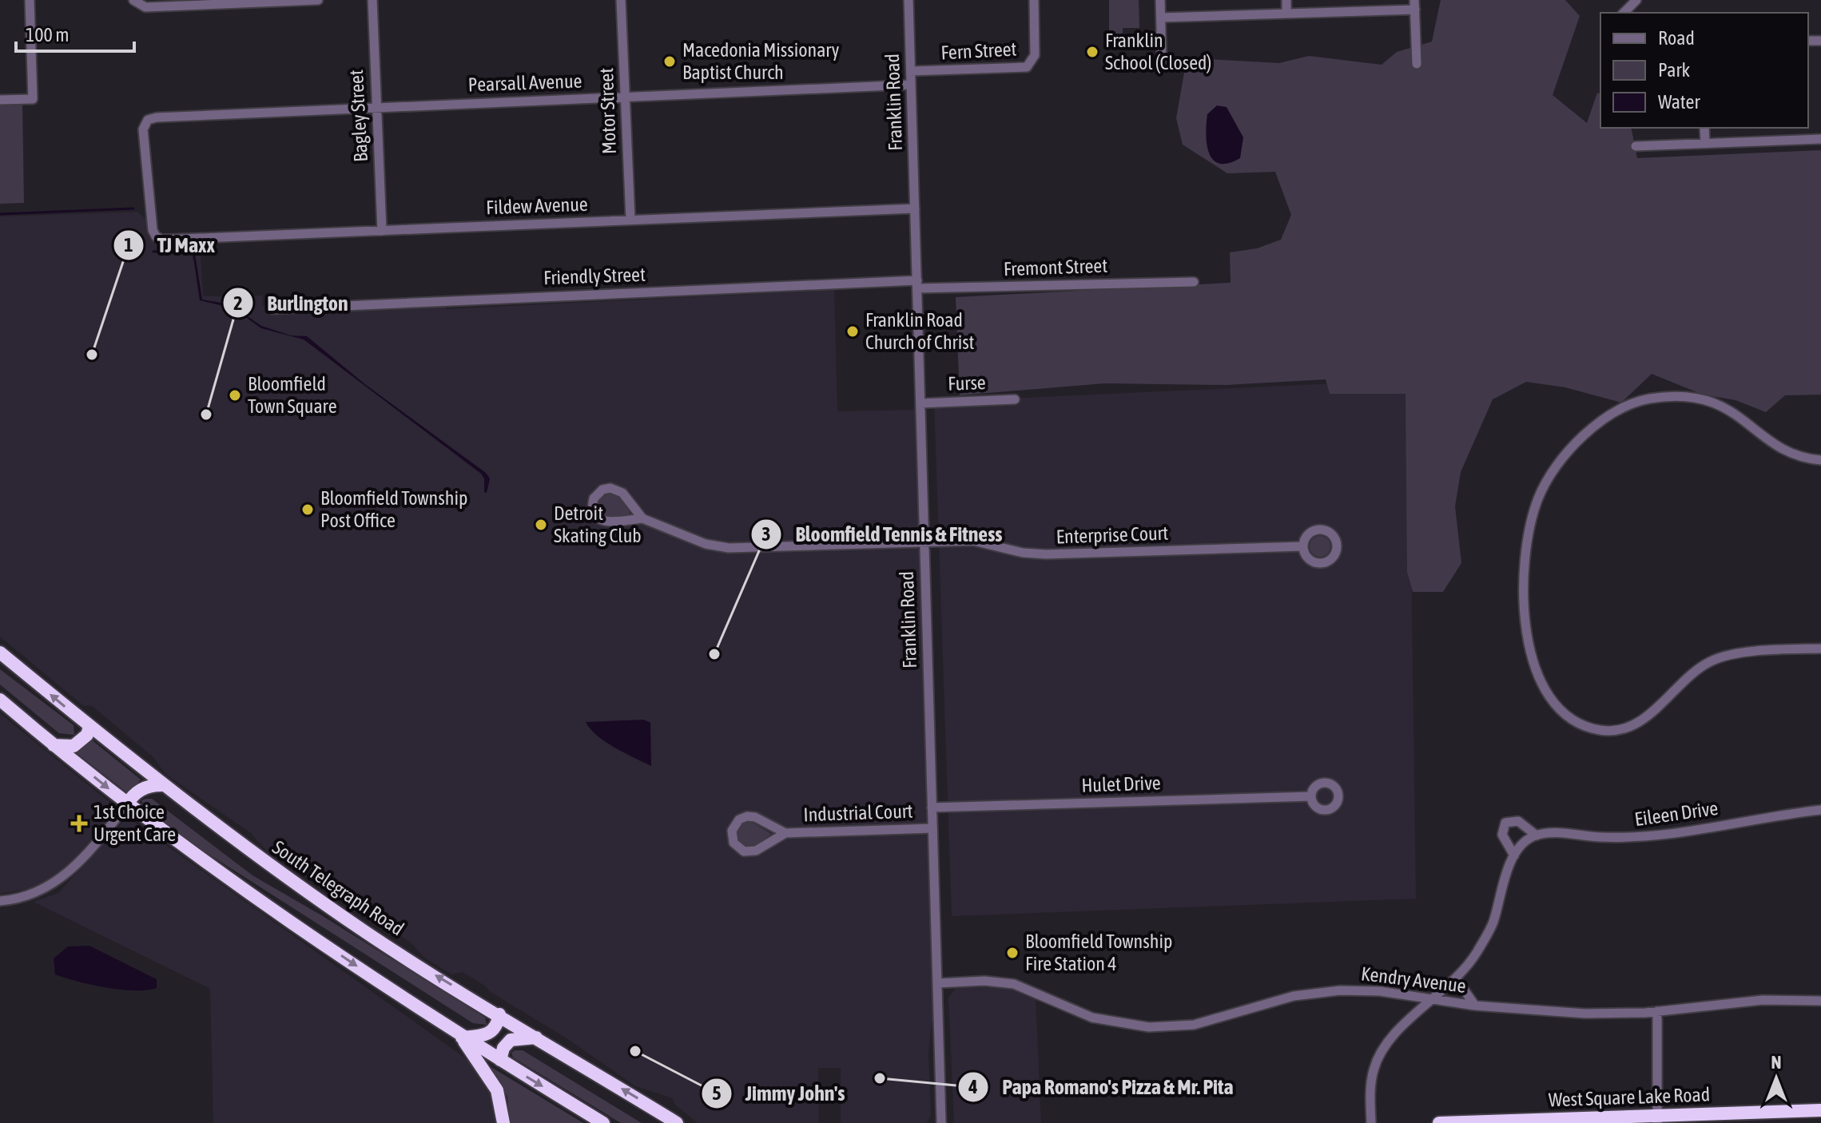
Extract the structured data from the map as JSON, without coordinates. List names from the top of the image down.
{
  "streets": {
    "highway": ["South Telegraph Road", "West Square Lake Road"],
    "street": [
      "Fern Street",
      "Pearsall Avenue",
      "Franklin Road",
      "Motor Street",
      "Bagley Street",
      "Fildew Avenue",
      "Fremont Street",
      "Friendly Street",
      "Furse",
      "Enterprise Court",
      "Hulet Drive",
      "Industrial Court",
      "Eileen Drive",
      "Kendry Avenue"
    ]
  },
  "crossings": [
    ["Fern Street", "Franklin Road"],
    ["Pearsall Avenue", "Franklin Road"],
    ["Pearsall Avenue", "Motor Street"],
    ["Pearsall Avenue", "Bagley Street"],
    ["Pearsall Avenue", "Fildew Avenue"],
    ["Franklin Road", "Fildew Avenue"],
    ["Franklin Road", "Fremont Street"],
    ["Franklin Road", "Friendly Street"],
    ["Franklin Road", "Furse"],
    ["Franklin Road", "Enterprise Court"],
    ["Franklin Road", "Hulet Drive"],
    ["Franklin Road", "Industrial Court"],
    ["Franklin Road", "Kendry Avenue"],
    ["Motor Street", "Fildew Avenue"],
    ["Bagley Street", "Fildew Avenue"],
    ["Fremont Street", "Friendly Street"]
  ],
  "places": {
    "other": [
      "Franklin School (Closed)",
      "Macedonia Missionary Baptist Church",
      "Franklin Road Church of Christ",
      "TJ Maxx",
      "Bloomfield Town Square",
      "Burlington",
      "Bloomfield Township Post Office",
      "Detroit Skating Club",
      "Bloomfield Tennis & Fitness",
      "Bloomfield Township Fire Station 4",
      "Jimmy John's",
      "Papa Romano's Pizza & Mr. Pita"
    ],
    "health": ["1st Choice Urgent Care"]
  },
  "legend": ["Road", "Park", "Water"],
  "scale_bar": "100 m",
  "north": "top"
}
